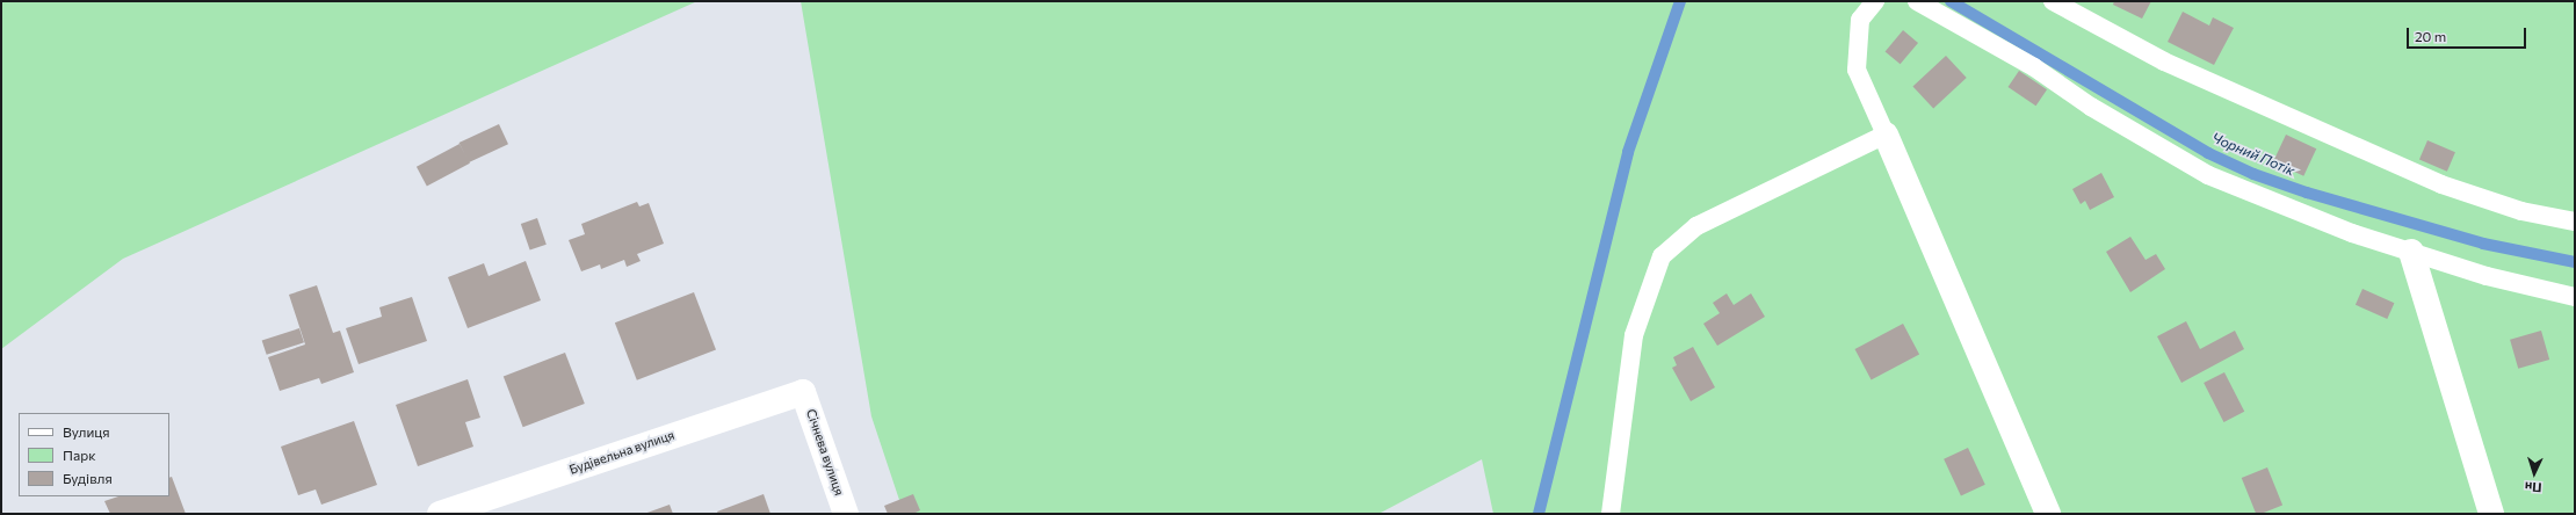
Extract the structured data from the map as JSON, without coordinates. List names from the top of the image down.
{
  "streets": {
    "street": ["Будівельна вулиця", "Січнева вулиця"]
  },
  "crossings": [
    ["Будівельна вулиця", "Січнева вулиця"]
  ],
  "water": ["Чорний Потік"],
  "legend": ["Вулиця", "Парк", "Будівля"],
  "scale_bar": "20 m",
  "north": "bottom"
}
